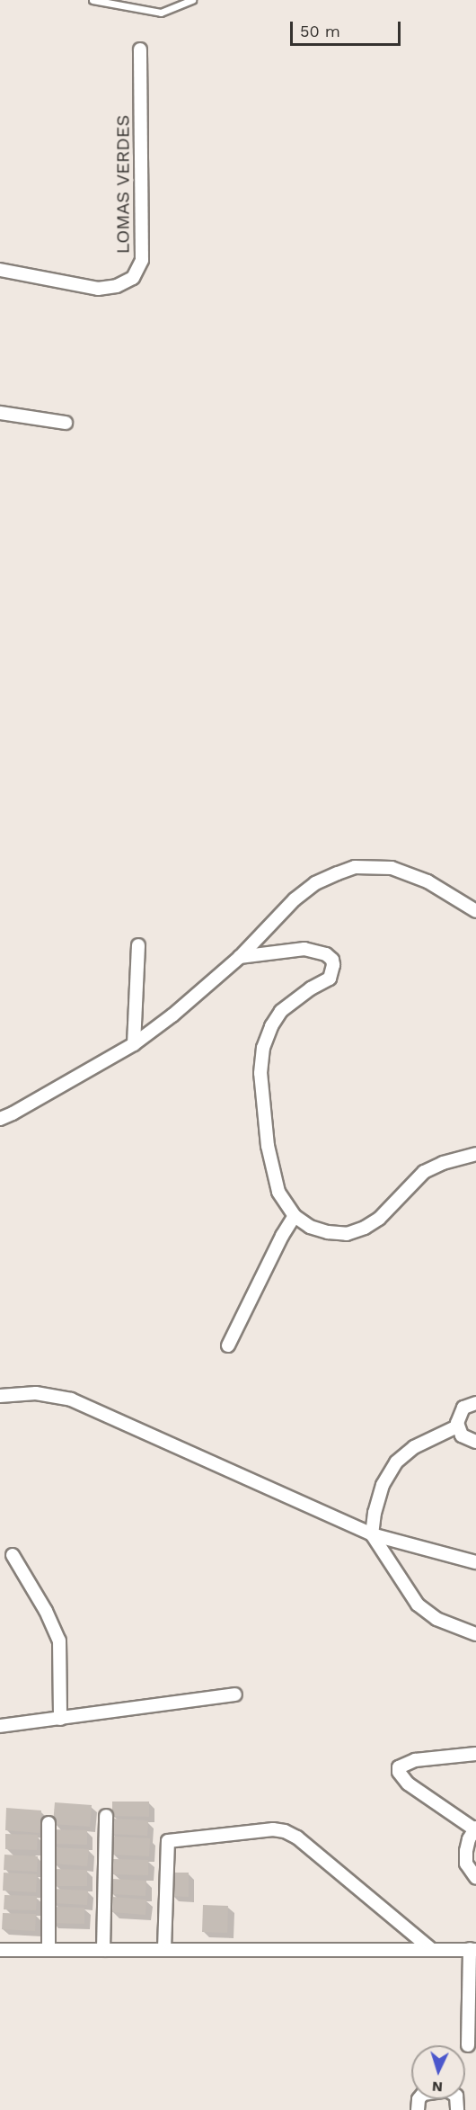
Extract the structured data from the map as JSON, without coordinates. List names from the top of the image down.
{
  "streets": {
    "street": ["LOMAS VERDES"]
  },
  "scale_bar": "50 m",
  "north": "bottom"
}
